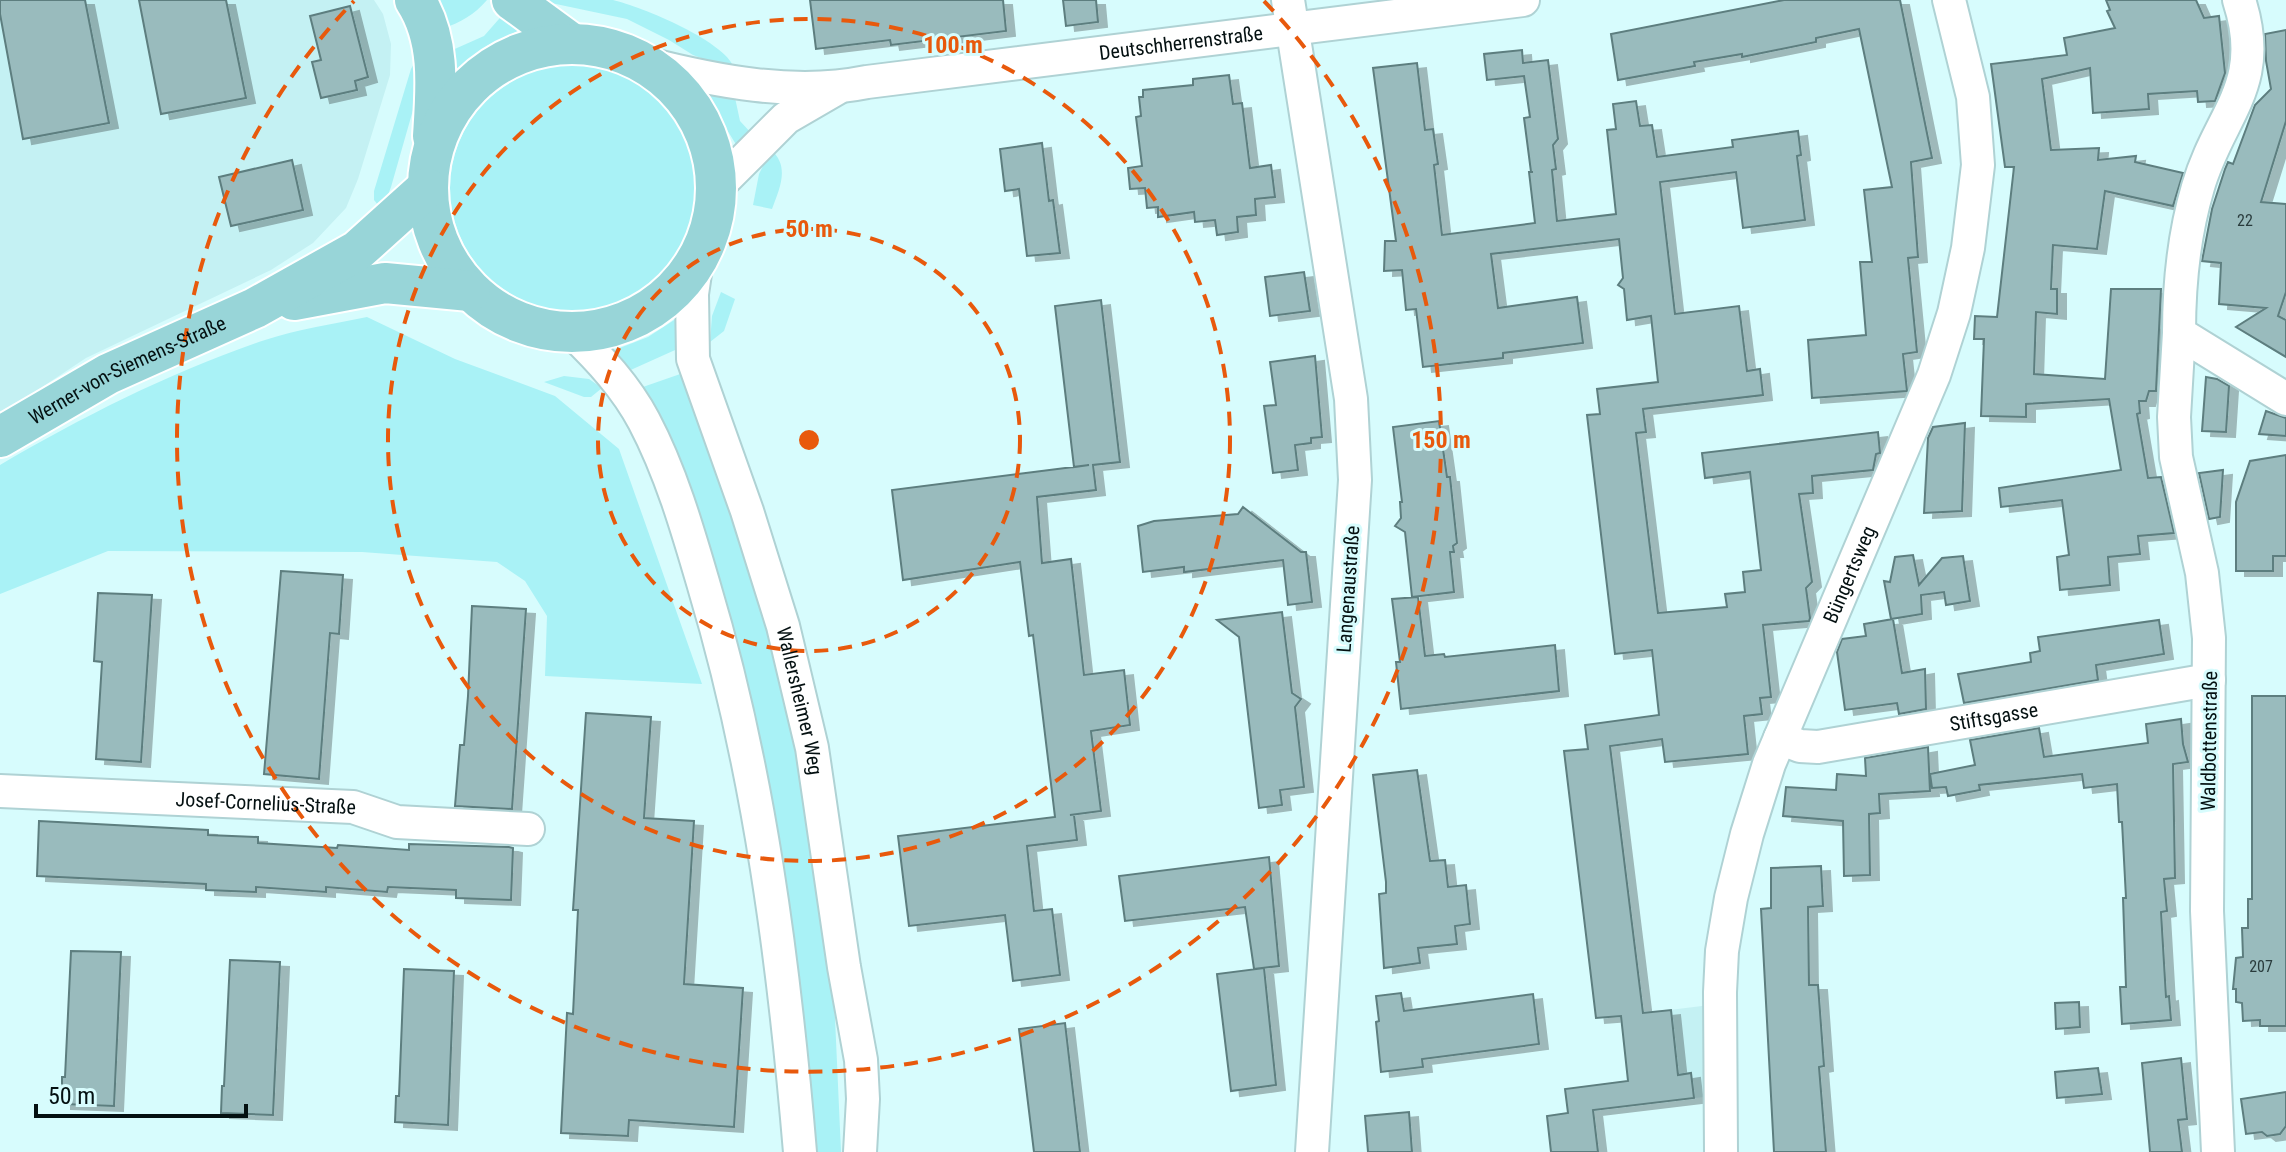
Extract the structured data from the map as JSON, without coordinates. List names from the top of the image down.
{
  "streets": {
    "main road": ["Werner-von-Siemens-Straße", "Wallersheimer Weg"],
    "street": [
      "Deutschherrenstraße",
      "Büngertsweg",
      "Langenaustraße",
      "Stiftsgasse",
      "Waldbottenstraße",
      "Josef-Cornelius-Straße"
    ]
  },
  "crossings": [
    ["Deutschherrenstraße", "Langenaustraße"],
    ["Deutschherrenstraße", "Wallersheimer Weg"],
    ["Werner-von-Siemens-Straße", "Wallersheimer Weg"],
    ["Büngertsweg", "Stiftsgasse"],
    ["Stiftsgasse", "Waldbottenstraße"]
  ],
  "house_numbers": ["22", "207"],
  "scale_bar": "50 m",
  "rings": ["100 m", "50 m", "150 m"]
}
